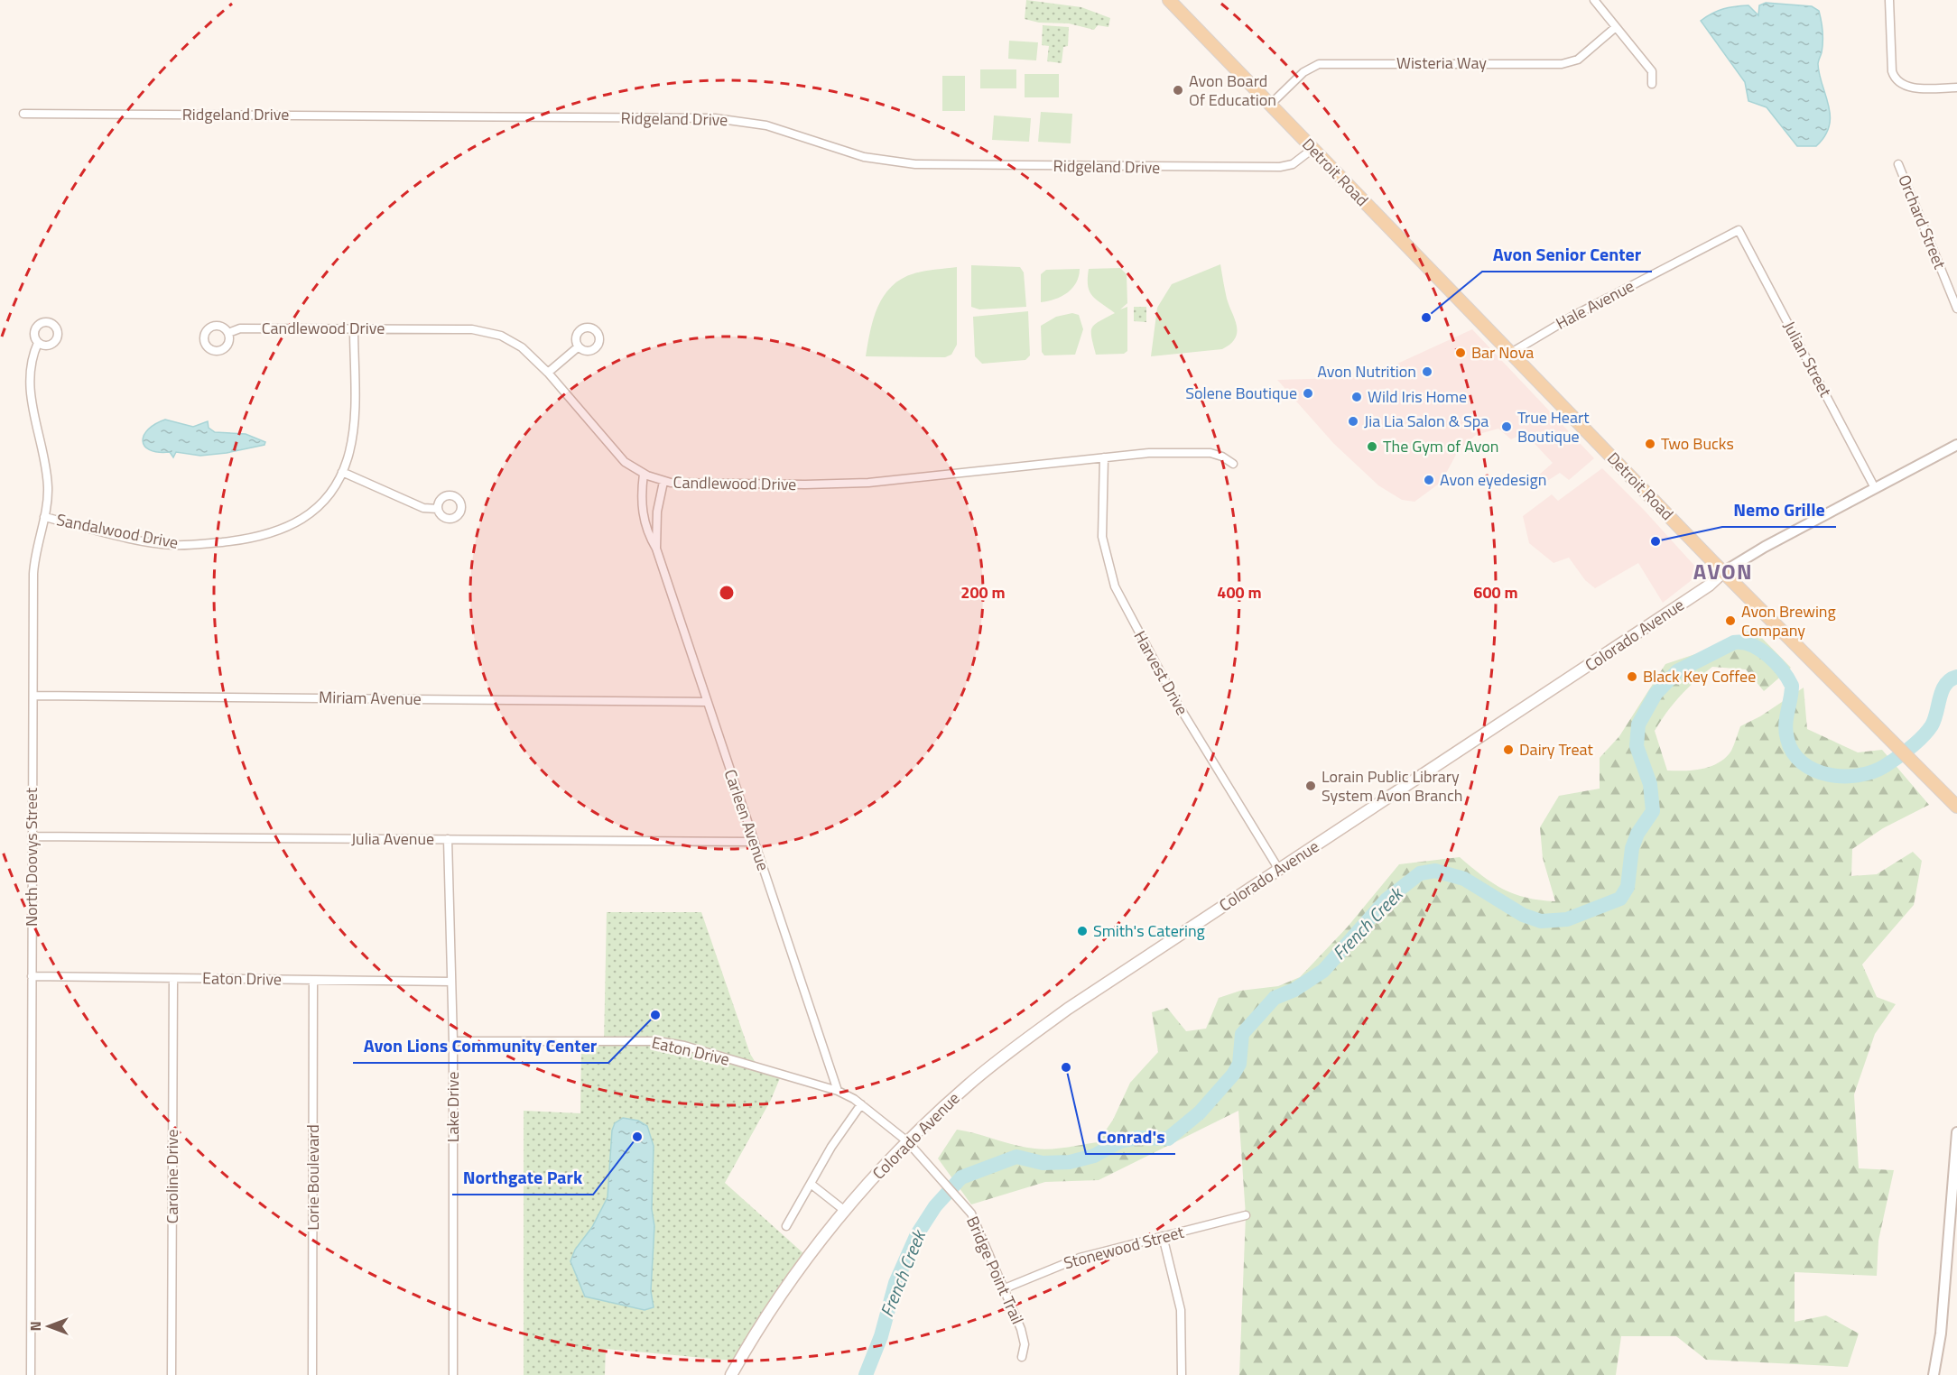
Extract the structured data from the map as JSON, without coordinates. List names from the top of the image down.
{
  "streets": {
    "main road": ["Detroit Road", "Colorado Avenue"],
    "street": [
      "Wisteria Way",
      "Ridgeland Drive",
      "Orchard Street",
      "Hale Avenue",
      "Candlewood Drive",
      "Julian Street",
      "Sandalwood Drive",
      "Harvest Drive",
      "Miriam Avenue",
      "Carleen Avenue",
      "Julia Avenue",
      "North Doovys Street",
      "Eaton Drive",
      "Lake Drive",
      "Caroline Drive",
      "Lorie Boulevard",
      "Stonewood Street",
      "Bridge Point Trail"
    ]
  },
  "crossings": [
    ["Wisteria Way", "Detroit Road"],
    ["Ridgeland Drive", "Detroit Road"],
    ["Detroit Road", "Hale Avenue"],
    ["Detroit Road", "Colorado Avenue"],
    ["Hale Avenue", "Julian Street"],
    ["Candlewood Drive", "Sandalwood Drive"],
    ["Candlewood Drive", "Harvest Drive"],
    ["Candlewood Drive", "Carleen Avenue"],
    ["Sandalwood Drive", "North Doovys Street"],
    ["Colorado Avenue", "Harvest Drive"],
    ["Colorado Avenue", "Eaton Drive"],
    ["Colorado Avenue", "Bridge Point Trail"],
    ["Miriam Avenue", "Carleen Avenue"],
    ["Miriam Avenue", "North Doovys Street"],
    ["Carleen Avenue", "Julia Avenue"],
    ["Carleen Avenue", "Eaton Drive"],
    ["Julia Avenue", "North Doovys Street"],
    ["Julia Avenue", "Lake Drive"],
    ["North Doovys Street", "Eaton Drive"],
    ["Eaton Drive", "Lake Drive"],
    ["Eaton Drive", "Caroline Drive"],
    ["Eaton Drive", "Lorie Boulevard"],
    ["Eaton Drive", "Bridge Point Trail"],
    ["Stonewood Street", "Bridge Point Trail"]
  ],
  "districts": ["AVON"],
  "water": ["French Creek"],
  "places": [
    "Avon Board Of Education",
    "Avon Senior Center",
    "Bar Nova",
    "Avon Nutrition",
    "Solene Boutique",
    "Wild Iris Home",
    "Jia Lia Salon & Spa",
    "True Heart Boutique",
    "Two Bucks",
    "The Gym of Avon",
    "Avon eyedesign",
    "Nemo Grille",
    "Avon Brewing Company",
    "Black Key Coffee",
    "Dairy Treat",
    "Lorain Public Library System Avon Branch",
    "Smith's Catering",
    "Avon Lions Community Center",
    "Conrad's",
    "Northgate Park"
  ],
  "north": "left",
  "rings": ["200 m", "400 m", "600 m"]
}
